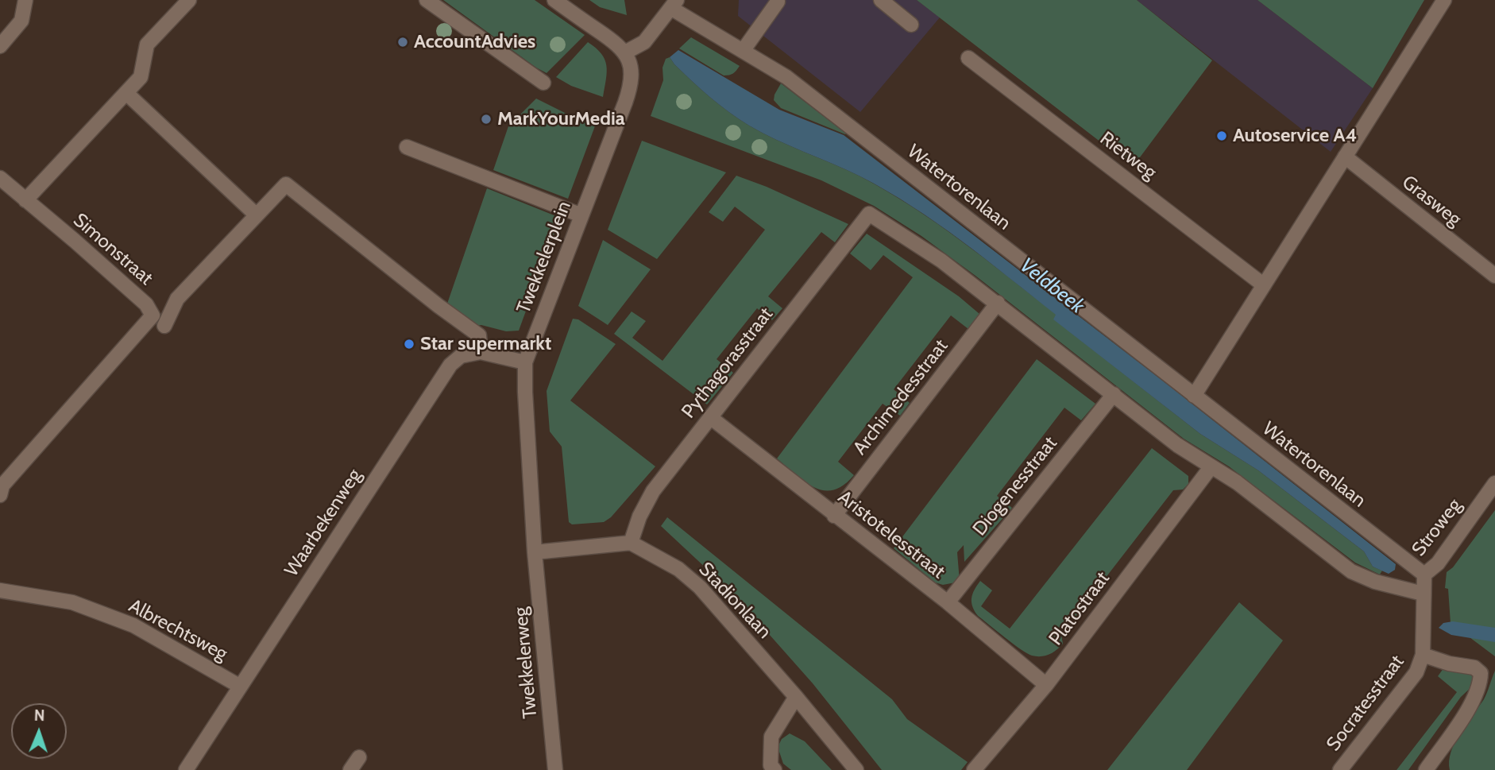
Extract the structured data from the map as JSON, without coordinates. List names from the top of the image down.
{
  "streets": {
    "street": [
      "Rietweg",
      "Watertorenlaan",
      "Grasweg",
      "Simonstraat",
      "Twekkelerplein",
      "Pythagorasstraat",
      "Archimedesstraat",
      "Diogenesstraat",
      "Waarbekenweg",
      "Stroweg",
      "Aristotelesstraat",
      "Stadionlaan",
      "Platostraat",
      "Albrechtsweg",
      "Twekkelerweg",
      "Socratesstraat"
    ]
  },
  "crossings": [
    ["Watertorenlaan", "Stroweg"],
    ["Twekkelerplein", "Twekkelerweg"],
    ["Pythagorasstraat", "Archimedesstraat"],
    ["Pythagorasstraat", "Aristotelesstraat"],
    ["Pythagorasstraat", "Stadionlaan"],
    ["Archimedesstraat", "Aristotelesstraat"],
    ["Diogenesstraat", "Aristotelesstraat"],
    ["Waarbekenweg", "Albrechtsweg"],
    ["Stroweg", "Socratesstraat"],
    ["Aristotelesstraat", "Platostraat"]
  ],
  "water": ["Veldbeek"],
  "places": [
    "AccountAdvies",
    "MarkYourMedia",
    "Autoservice A4",
    "Star supermarkt"
  ],
  "north": "top"
}
